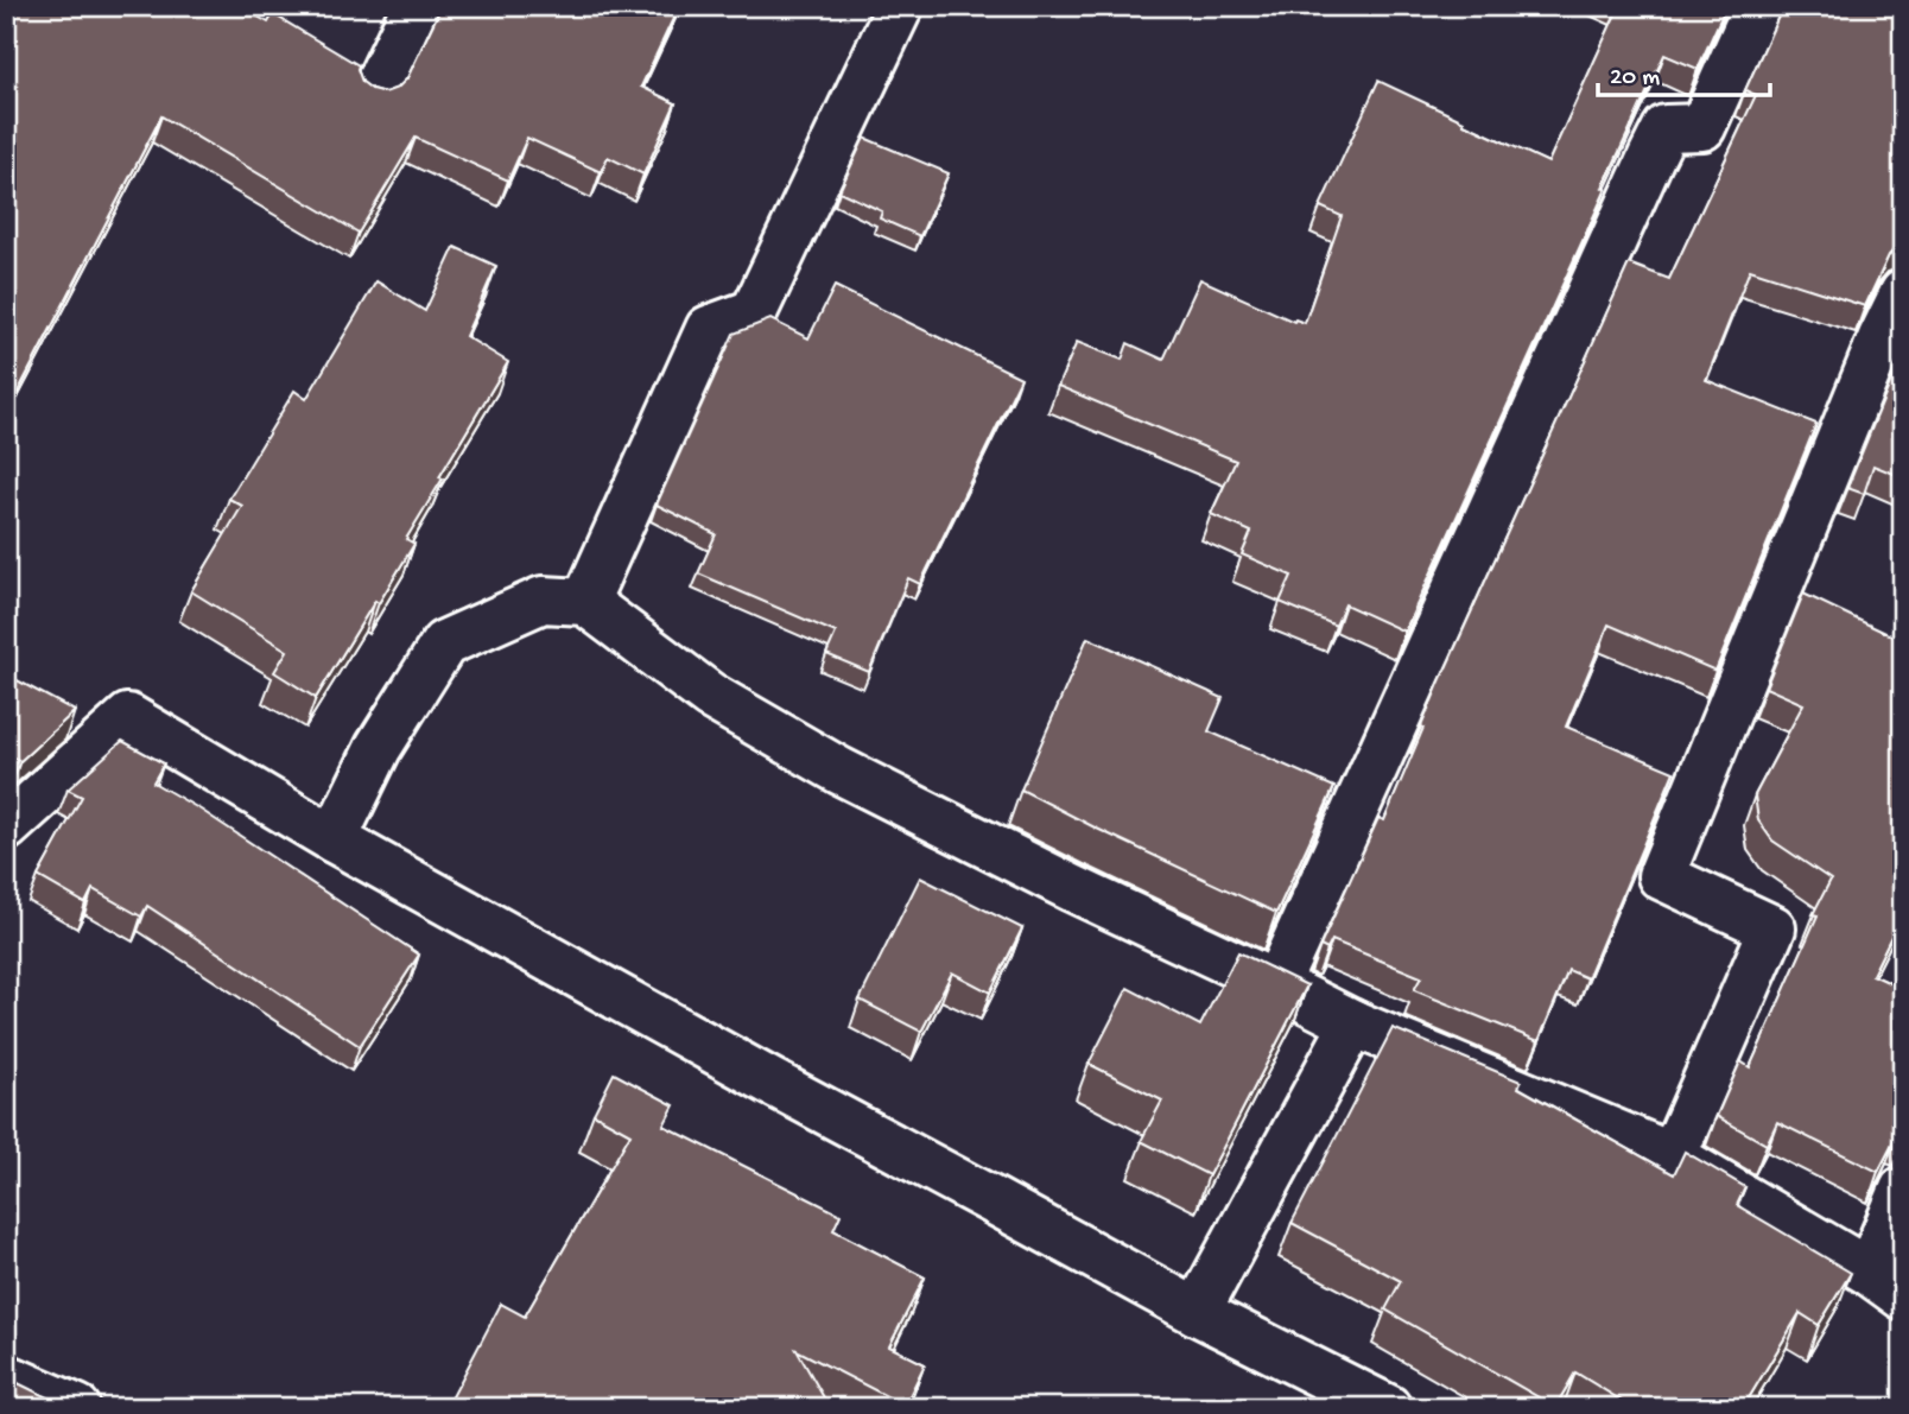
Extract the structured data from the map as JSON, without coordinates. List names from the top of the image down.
{
  "scale_bar": "20 m"
}
